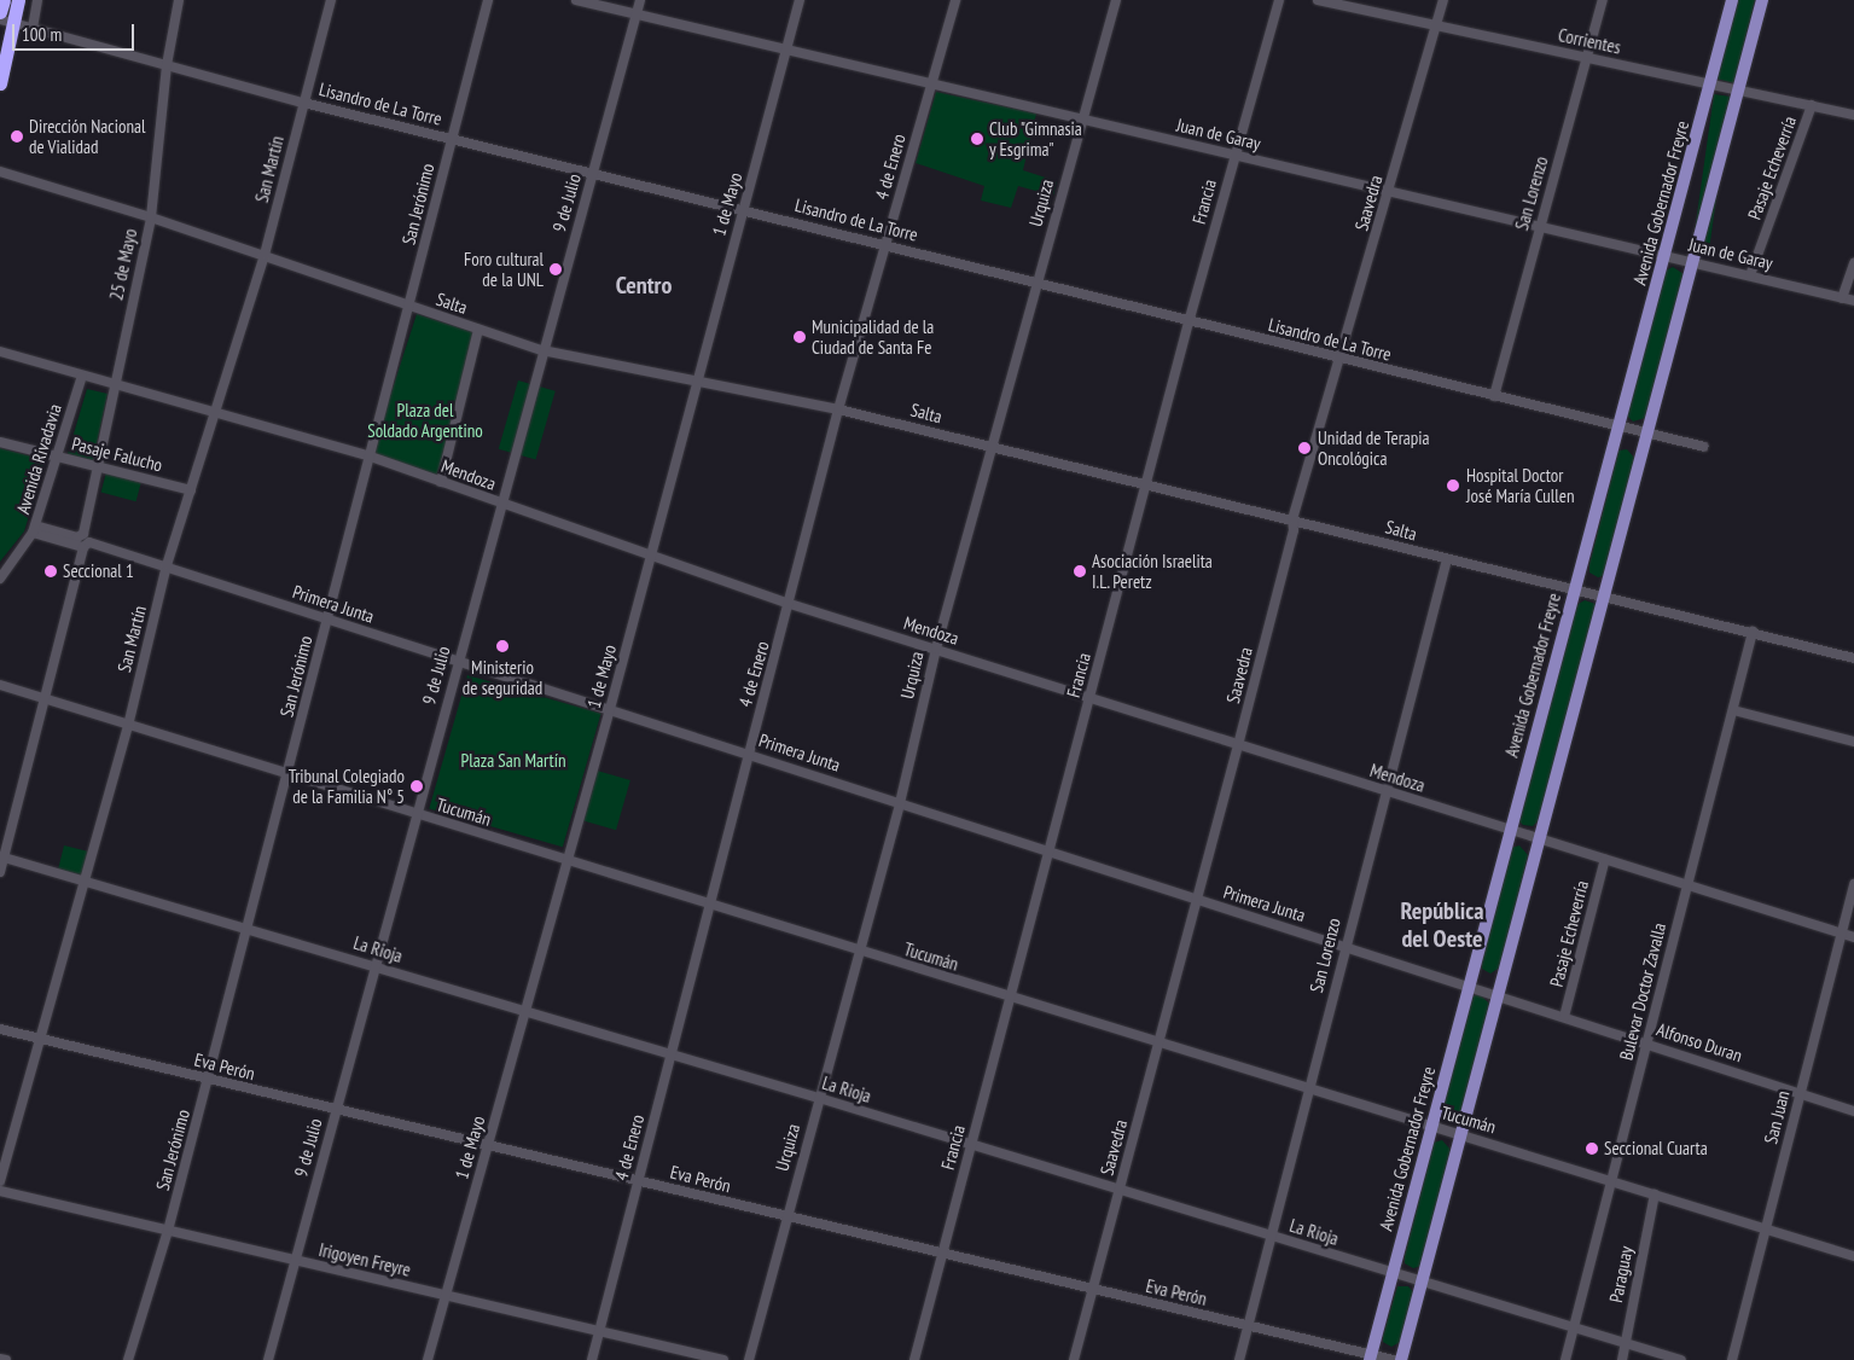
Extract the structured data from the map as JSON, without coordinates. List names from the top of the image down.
{
  "streets": {
    "main road": ["Avenida Gobernador Freyre"],
    "street": [
      "Corrientes",
      "Lisandro de La Torre",
      "Juan de Garay",
      "4 de Enero",
      "Pasaje Echeverría",
      "San Martín",
      "San Lorenzo",
      "Francia",
      "9 de Julio",
      "Urquiza",
      "Saavedra",
      "San Jerónimo",
      "1 de Mayo",
      "25 de Mayo",
      "Salta",
      "Pasaje Falucho",
      "Avenida Rivadavia",
      "Mendoza",
      "Primera Junta",
      "Tucumán",
      "La Rioja",
      "Bulevar Doctor Zavalla",
      "Alfonso Duran",
      "Eva Perón",
      "San Juan",
      "Irigoyen Freyre",
      "Paraguay"
    ]
  },
  "crossings": [
    ["Corrientes", "Pasaje Echeverría"],
    ["Corrientes", "San Lorenzo"],
    ["Corrientes", "Saavedra"],
    ["Corrientes", "Avenida Gobernador Freyre"],
    ["Lisandro de La Torre", "4 de Enero"],
    ["Lisandro de La Torre", "San Martín"],
    ["Lisandro de La Torre", "San Lorenzo"],
    ["Lisandro de La Torre", "Francia"],
    ["Lisandro de La Torre", "9 de Julio"],
    ["Lisandro de La Torre", "Urquiza"],
    ["Lisandro de La Torre", "Saavedra"],
    ["Lisandro de La Torre", "Avenida Gobernador Freyre"],
    ["Lisandro de La Torre", "San Jerónimo"],
    ["Lisandro de La Torre", "1 de Mayo"],
    ["Lisandro de La Torre", "25 de Mayo"],
    ["Juan de Garay", "4 de Enero"],
    ["Juan de Garay", "Pasaje Echeverría"],
    ["Juan de Garay", "San Lorenzo"],
    ["Juan de Garay", "Francia"],
    ["Juan de Garay", "9 de Julio"],
    ["Juan de Garay", "Urquiza"],
    ["Juan de Garay", "Saavedra"],
    ["Juan de Garay", "Avenida Gobernador Freyre"],
    ["Juan de Garay", "1 de Mayo"],
    ["4 de Enero", "Salta"],
    ["4 de Enero", "Mendoza"],
    ["4 de Enero", "Primera Junta"],
    ["4 de Enero", "Tucumán"],
    ["4 de Enero", "La Rioja"],
    ["4 de Enero", "Eva Perón"],
    ["4 de Enero", "Irigoyen Freyre"],
    ["Pasaje Echeverría", "Mendoza"],
    ["Pasaje Echeverría", "Alfonso Duran"],
    ["San Martín", "Salta"],
    ["San Martín", "Pasaje Falucho"],
    ["San Martín", "Mendoza"],
    ["San Martín", "Primera Junta"],
    ["San Martín", "Tucumán"],
    ["San Martín", "La Rioja"],
    ["San Martín", "Eva Perón"],
    ["San Lorenzo", "Salta"],
    ["San Lorenzo", "Mendoza"],
    ["San Lorenzo", "Primera Junta"],
    ["San Lorenzo", "Tucumán"],
    ["San Lorenzo", "La Rioja"],
    ["San Lorenzo", "Eva Perón"],
    ["Francia", "Salta"],
    ["Francia", "Mendoza"],
    ["Francia", "Primera Junta"],
    ["Francia", "Tucumán"],
    ["Francia", "La Rioja"],
    ["Francia", "Eva Perón"],
    ["9 de Julio", "Salta"],
    ["9 de Julio", "Mendoza"],
    ["9 de Julio", "Primera Junta"],
    ["9 de Julio", "Tucumán"],
    ["9 de Julio", "La Rioja"],
    ["9 de Julio", "Eva Perón"],
    ["9 de Julio", "Irigoyen Freyre"],
    ["Urquiza", "Salta"],
    ["Urquiza", "Mendoza"],
    ["Urquiza", "Primera Junta"],
    ["Urquiza", "Tucumán"],
    ["Urquiza", "La Rioja"],
    ["Urquiza", "Eva Perón"],
    ["Saavedra", "Salta"],
    ["Saavedra", "Mendoza"],
    ["Saavedra", "Primera Junta"],
    ["Saavedra", "Tucumán"],
    ["Saavedra", "La Rioja"],
    ["Saavedra", "Eva Perón"],
    ["Avenida Gobernador Freyre", "Salta"],
    ["Avenida Gobernador Freyre", "Mendoza"],
    ["Avenida Gobernador Freyre", "Primera Junta"],
    ["Avenida Gobernador Freyre", "Tucumán"],
    ["Avenida Gobernador Freyre", "La Rioja"],
    ["Avenida Gobernador Freyre", "Eva Perón"],
    ["San Jerónimo", "Salta"],
    ["San Jerónimo", "Mendoza"],
    ["San Jerónimo", "Primera Junta"],
    ["San Jerónimo", "Tucumán"],
    ["San Jerónimo", "La Rioja"],
    ["San Jerónimo", "Eva Perón"],
    ["San Jerónimo", "Irigoyen Freyre"],
    ["1 de Mayo", "Salta"],
    ["1 de Mayo", "Mendoza"],
    ["1 de Mayo", "Primera Junta"],
    ["1 de Mayo", "Tucumán"],
    ["1 de Mayo", "La Rioja"],
    ["1 de Mayo", "Eva Perón"],
    ["1 de Mayo", "Irigoyen Freyre"],
    ["25 de Mayo", "Salta"],
    ["25 de Mayo", "Pasaje Falucho"],
    ["25 de Mayo", "Mendoza"],
    ["25 de Mayo", "Primera Junta"],
    ["25 de Mayo", "Tucumán"],
    ["25 de Mayo", "La Rioja"],
    ["Salta", "Bulevar Doctor Zavalla"],
    ["Pasaje Falucho", "Avenida Rivadavia"],
    ["Avenida Rivadavia", "Mendoza"],
    ["Avenida Rivadavia", "Primera Junta"],
    ["Mendoza", "Bulevar Doctor Zavalla"],
    ["Mendoza", "San Juan"],
    ["Primera Junta", "Alfonso Duran"],
    ["Tucumán", "Bulevar Doctor Zavalla"],
    ["Tucumán", "San Juan"],
    ["Tucumán", "Paraguay"],
    ["La Rioja", "Bulevar Doctor Zavalla"],
    ["La Rioja", "Paraguay"],
    ["Bulevar Doctor Zavalla", "Alfonso Duran"],
    ["Alfonso Duran", "San Juan"]
  ],
  "districts": ["Centro", "República del Oeste"],
  "parks": ["Plaza del Soldado Argentino", "Plaza San Martín"],
  "places": [
    "Dirección Nacional de Vialidad",
    "Club \"Gimnasia y Esgrima\"",
    "Foro cultural de la UNL",
    "Municipalidad de la Ciudad de Santa Fe",
    "Unidad de Terapia Oncológica",
    "Hospital Doctor José María Cullen",
    "Seccional 1",
    "Asociación Israelita I.L. Peretz",
    "Ministerio de seguridad",
    "Tribunal Colegiado de la Familia N° 5",
    "Seccional Cuarta"
  ],
  "scale_bar": "100 m"
}
